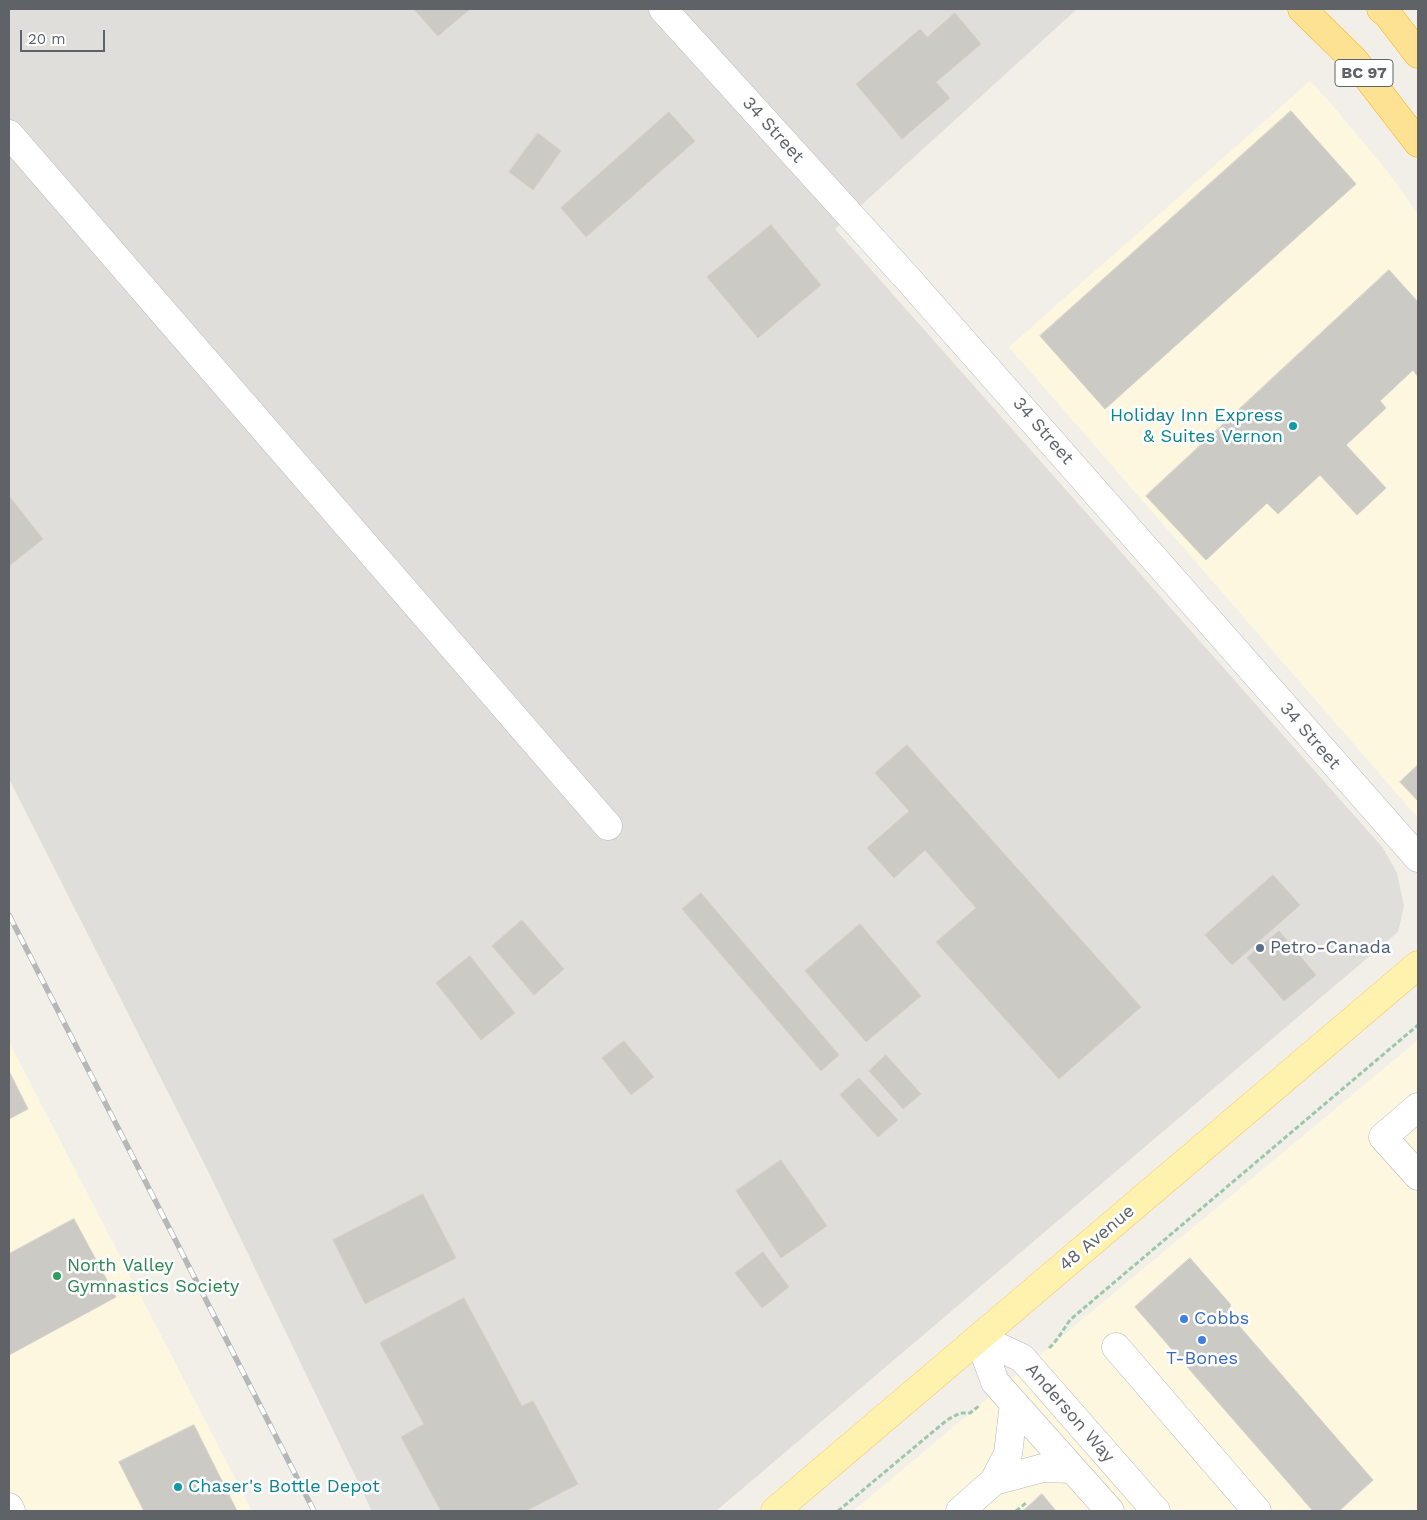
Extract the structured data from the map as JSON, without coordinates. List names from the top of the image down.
{
  "streets": {
    "highway": ["BC 97"],
    "main road": ["48 Avenue"],
    "street": ["34 Street", "Anderson Way"]
  },
  "crossings": [
    ["48 Avenue", "Anderson Way"]
  ],
  "places": [
    "Holiday Inn Express & Suites Vernon",
    "Petro-Canada",
    "North Valley Gymnastics Society",
    "Cobbs",
    "T-Bones",
    "Chaser's Bottle Depot"
  ],
  "scale_bar": "20 m"
}
